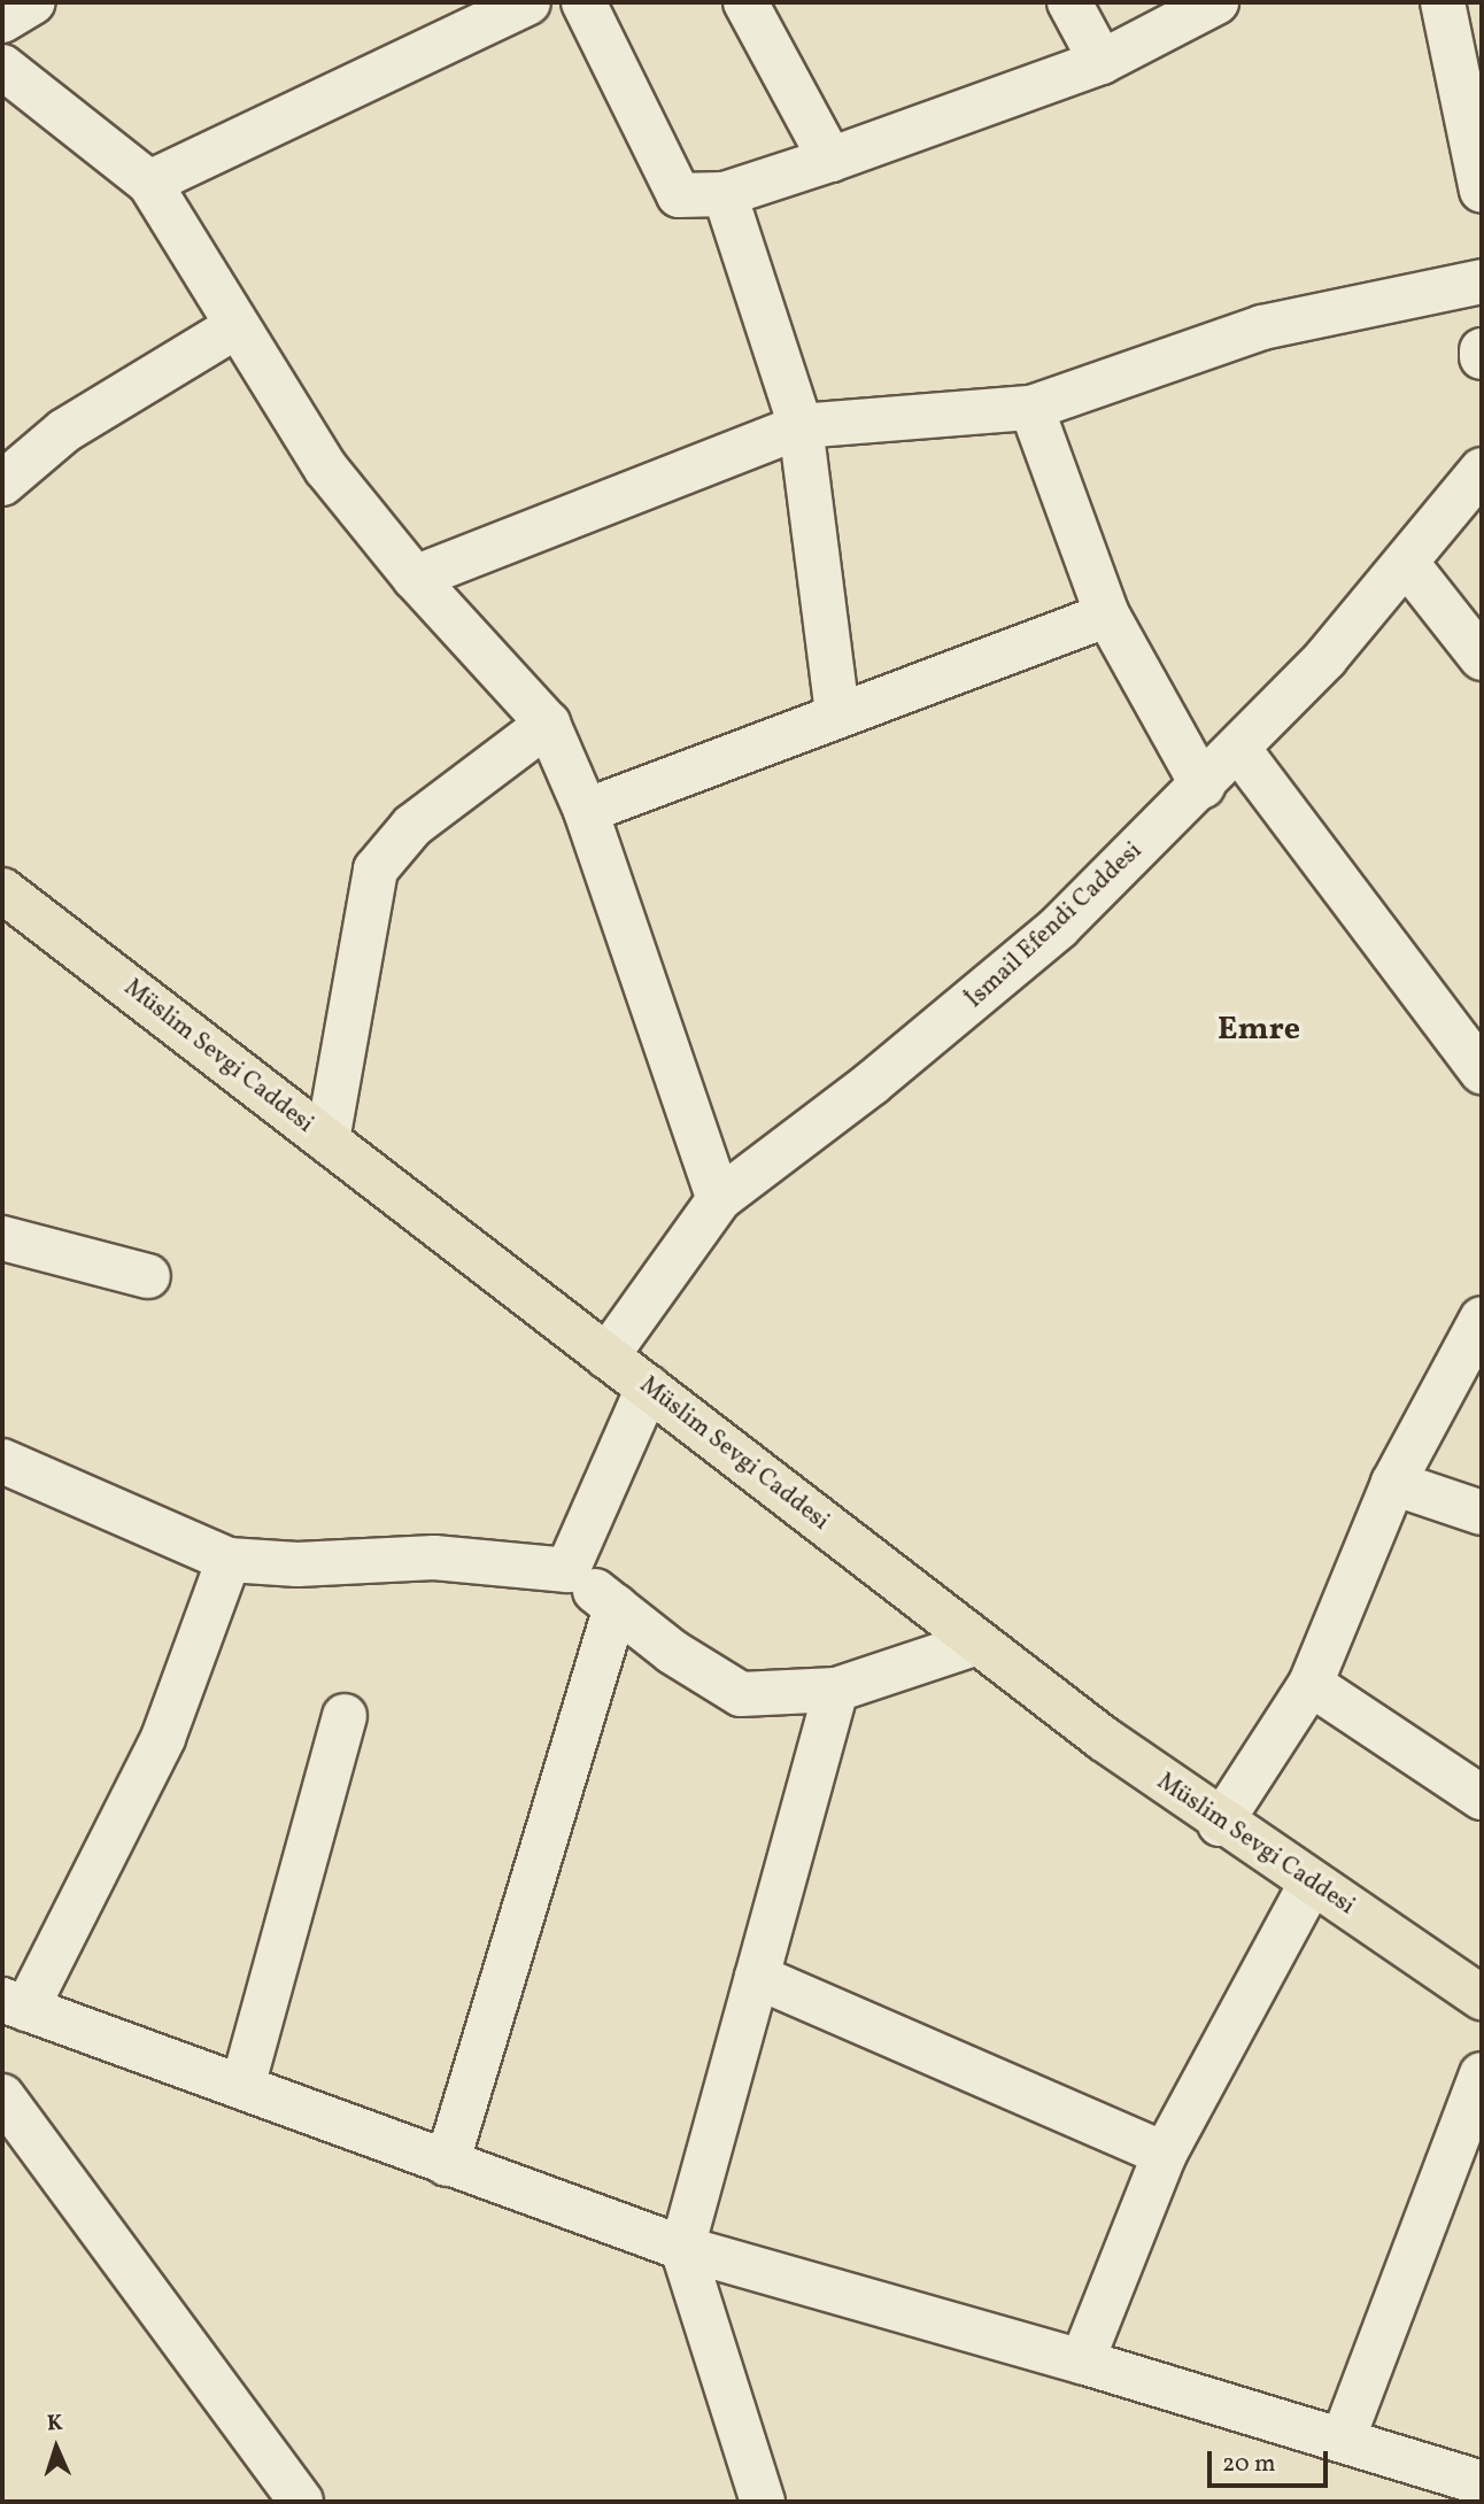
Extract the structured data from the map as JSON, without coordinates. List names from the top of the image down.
{
  "streets": {
    "main road": ["Müslim Sevgi Caddesi"],
    "street": ["İsmail Efendi Caddesi"]
  },
  "crossings": [
    ["İsmail Efendi Caddesi", "Müslim Sevgi Caddesi"]
  ],
  "districts": ["Emre"],
  "scale_bar": "20 m",
  "north": "top"
}
